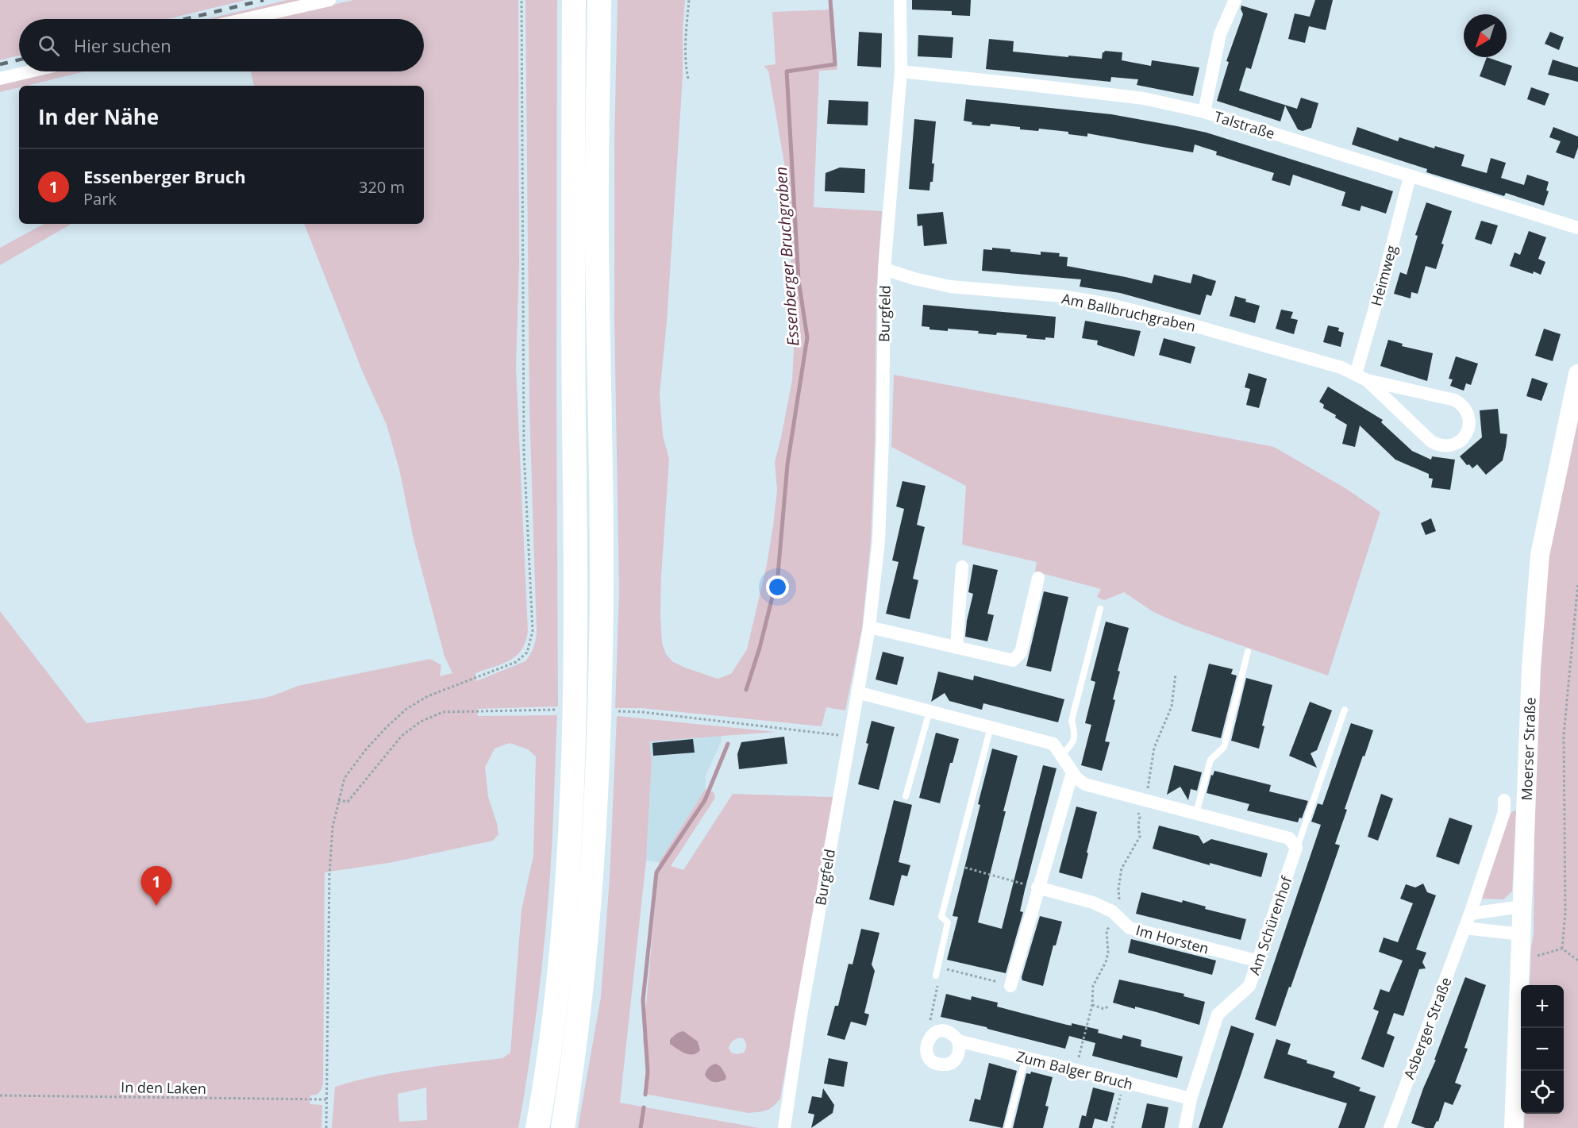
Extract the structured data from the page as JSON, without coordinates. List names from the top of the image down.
{
  "streets": {
    "street": [
      "Talstraße",
      "Heimweg",
      "Am Ballbruchgraben",
      "Burgfeld",
      "Moerser Straße",
      "Am Schürenhof",
      "Im Horsten",
      "Asberger Straße",
      "Zum Balger Bruch"
    ],
    "path": ["In den Laken"]
  },
  "crossings": [
    ["Talstraße", "Heimweg"],
    ["Talstraße", "Burgfeld"],
    ["Heimweg", "Am Ballbruchgraben"],
    ["Am Ballbruchgraben", "Burgfeld"],
    ["Am Schürenhof", "Im Horsten"],
    ["Am Schürenhof", "Zum Balger Bruch"]
  ],
  "water": ["Essenberger Bruchgraben"],
  "north": "bottom left",
  "page": {
    "search": "Hier suchen",
    "heading": "In der Nähe",
    "list": [
      {
        "mark": "1",
        "name": "Essenberger Bruch",
        "note": "Park",
        "value": "320 m"
      }
    ],
    "pins": "1",
    "map_buttons": ["+", "−"]
  }
}
